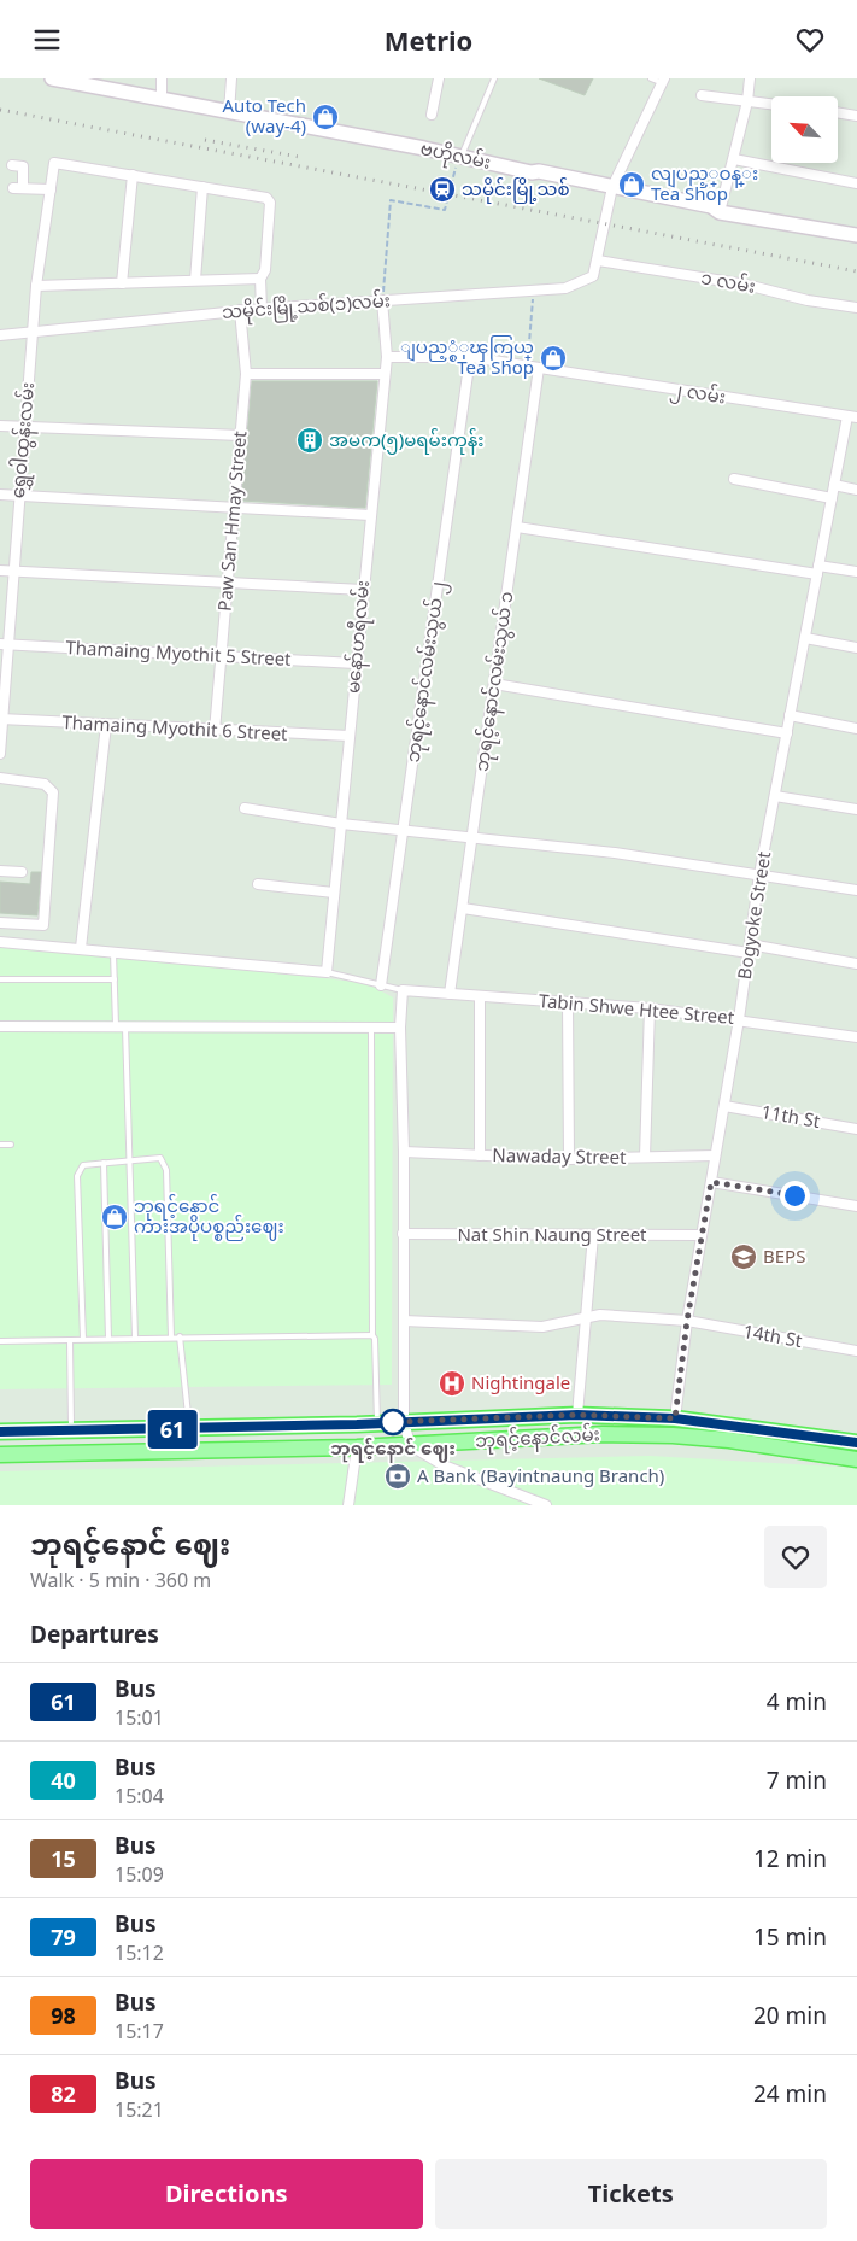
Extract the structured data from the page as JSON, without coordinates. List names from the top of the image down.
{
  "streets": {
    "main road": ["ဗဟိုလမ်း", "ဘုရင့်နောင်လမ်း"],
    "street": [
      "၁ လမ်း",
      "သမိုင်းမြို့သစ်(၁)လမ်း",
      "၂ လမ်း",
      "ရွှေဝါထွန်းလမ်း",
      "Paw San Hmay Street",
      "မနော်ဟရီလမ်း",
      "Thamaing Myothit 5 Street",
      "ဘုရင့်နောင်လမ်းသွယ် ၂",
      "ဘုရင့်နောင်လမ်းသွယ် ၁",
      "Thamaing Myothit 6 Street",
      "Bogyoke Street",
      "Tabin Shwe Htee Street",
      "11th St",
      "Nawaday Street",
      "Nat Shin Naung Street",
      "14th St"
    ]
  },
  "crossings": [
    ["၁ လမ်း", "သမိုင်းမြို့သစ်(၁)လမ်း"],
    ["သမိုင်းမြို့သစ်(၁)လမ်း", "ရွှေဝါထွန်းလမ်း"],
    ["သမိုင်းမြို့သစ်(၁)လမ်း", "Paw San Hmay Street"],
    ["သမိုင်းမြို့သစ်(၁)လမ်း", "မနော်ဟရီလမ်း"],
    ["၂ လမ်း", "မနော်ဟရီလမ်း"],
    ["၂ လမ်း", "ဘုရင့်နောင်လမ်းသွယ် ၂"],
    ["၂ လမ်း", "ဘုရင့်နောင်လမ်းသွယ် ၁"],
    ["၂ လမ်း", "Bogyoke Street"],
    ["ရွှေဝါထွန်းလမ်း", "Thamaing Myothit 5 Street"],
    ["ရွှေဝါထွန်းလမ်း", "Thamaing Myothit 6 Street"],
    ["Paw San Hmay Street", "Thamaing Myothit 5 Street"],
    ["Paw San Hmay Street", "Thamaing Myothit 6 Street"],
    ["မနော်ဟရီလမ်း", "Thamaing Myothit 5 Street"],
    ["မနော်ဟရီလမ်း", "Thamaing Myothit 6 Street"],
    ["ဘုရင့်နောင်လမ်းသွယ် ၁", "Tabin Shwe Htee Street"],
    ["Bogyoke Street", "Tabin Shwe Htee Street"],
    ["Bogyoke Street", "11th St"],
    ["Bogyoke Street", "Nawaday Street"],
    ["Bogyoke Street", "Nat Shin Naung Street"],
    ["Bogyoke Street", "14th St"],
    ["Bogyoke Street", "ဘုရင့်နောင်လမ်း"]
  ],
  "places": {
    "shop": [
      "Auto Tech (way-4)",
      "လျပည့္ဝန္း Tea Shop",
      "ျပည့္စံုၾကြယ္ Tea Shop",
      "ဘုရင့်နောင် ကားအပိုပစ္စည်းဈေး"
    ],
    "station": ["သမိုင်းမြို့သစ်"],
    "building": ["အမက(၅)မရမ်းကုန်း"],
    "school or university": ["BEPS"],
    "hospital": ["Nightingale"],
    "other": ["ဘုရင့်နောင် ဈေး"],
    "bank": ["A Bank (Bayintnaung Branch)"]
  },
  "lines": ["bus line 61"],
  "north": "top left",
  "page": {
    "header": "Metrio",
    "on_map": "61",
    "heading": [
      ["ဘုရင့်နောင် ဈေး", "Walk · 5 min · 360 m"],
      "Departures"
    ],
    "list": [
      {
        "mark": "61",
        "name": "Bus",
        "note": "15:01",
        "value": "4 min"
      },
      {
        "mark": "40",
        "name": "Bus",
        "note": "15:04",
        "value": "7 min"
      },
      {
        "mark": "15",
        "name": "Bus",
        "note": "15:09",
        "value": "12 min"
      },
      {
        "mark": "79",
        "name": "Bus",
        "note": "15:12",
        "value": "15 min"
      },
      {
        "mark": "98",
        "name": "Bus",
        "note": "15:17",
        "value": "20 min"
      },
      {
        "mark": "82",
        "name": "Bus",
        "note": "15:21",
        "value": "24 min"
      }
    ],
    "buttons": ["Directions", "Tickets"]
  }
}
